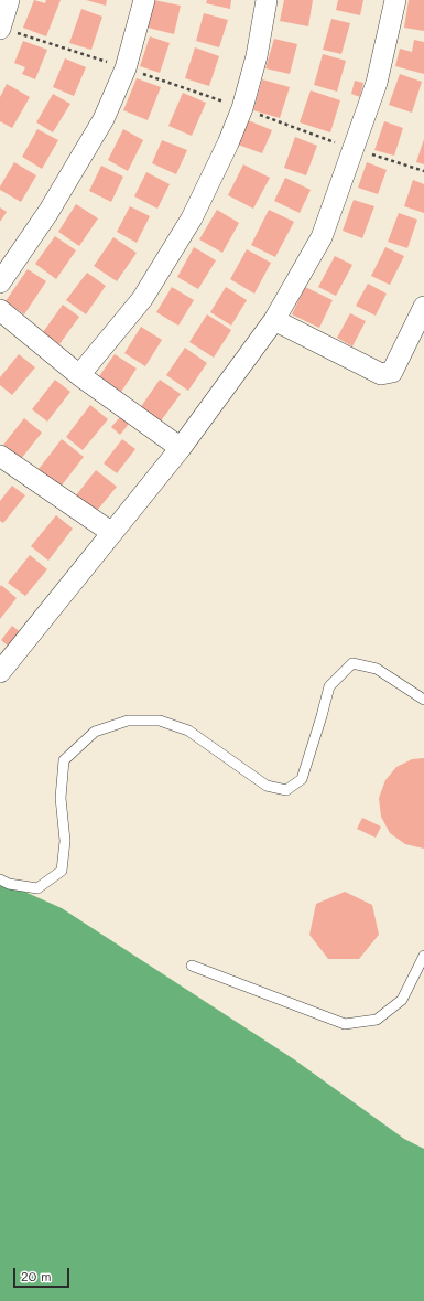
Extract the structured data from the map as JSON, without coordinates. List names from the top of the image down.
{
  "scale_bar": "20 m"
}
